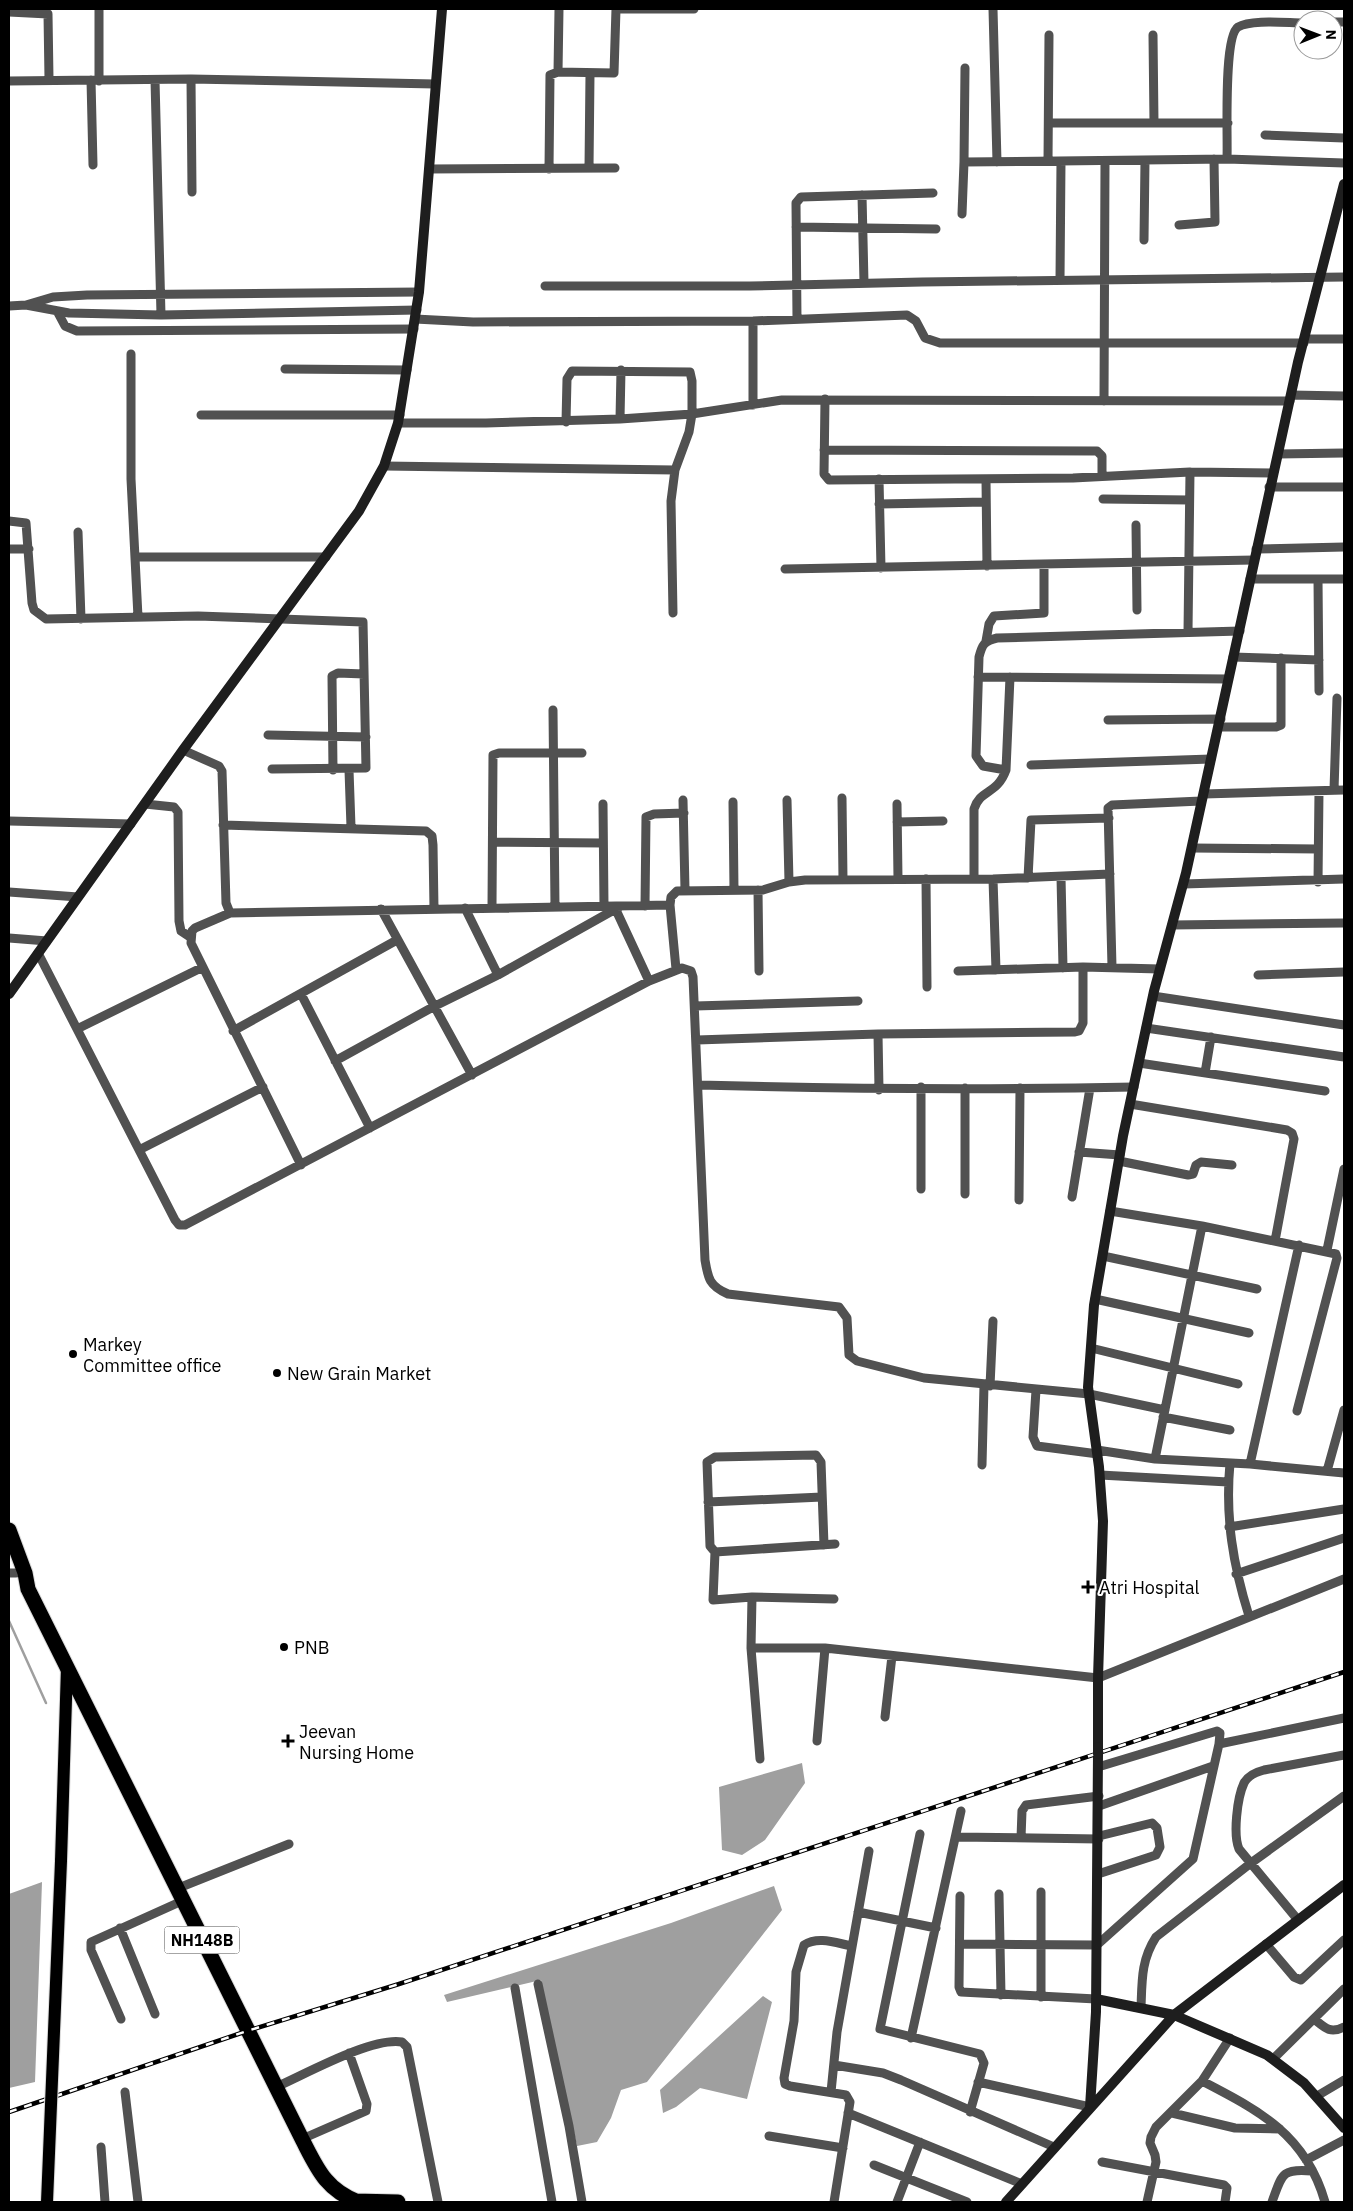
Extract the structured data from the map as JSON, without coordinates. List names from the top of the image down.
{
  "streets": {
    "highway": ["NH148B"]
  },
  "places": {
    "other": ["Markey Committee office", "New Grain Market", "PNB"],
    "health": ["Atri Hospital", "Jeevan Nursing Home"]
  },
  "north": "right"
}
